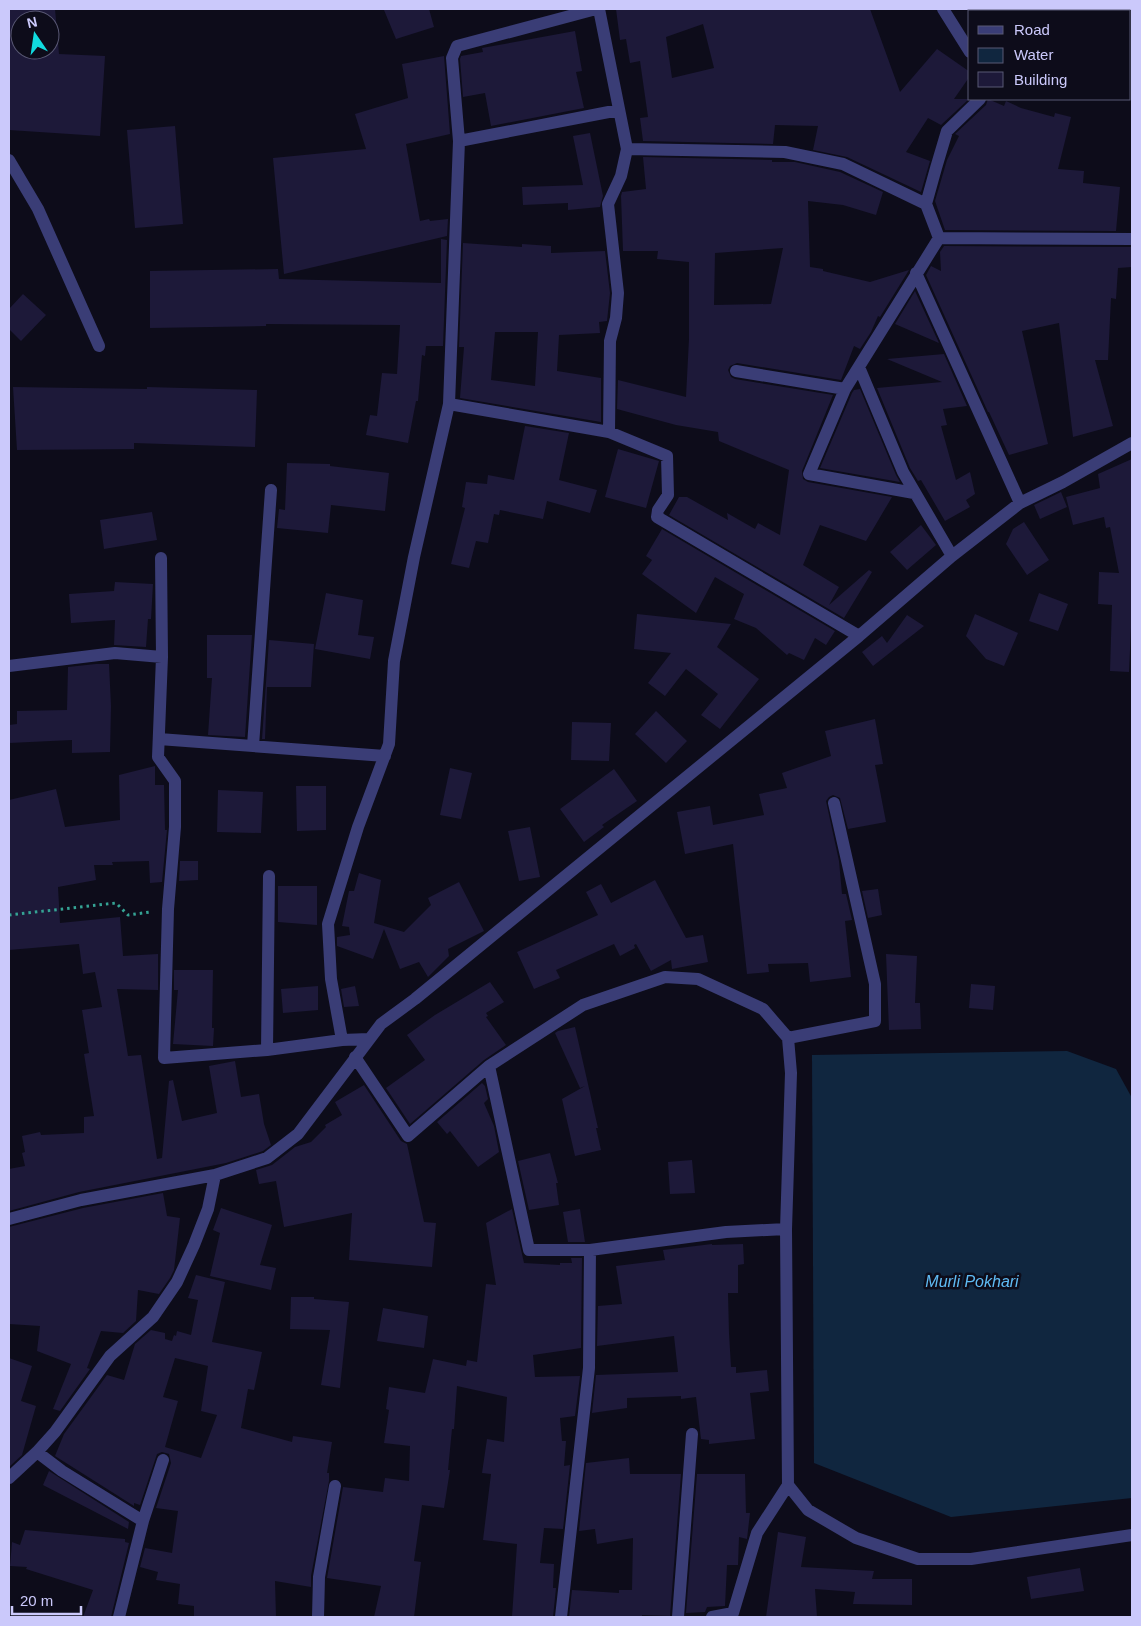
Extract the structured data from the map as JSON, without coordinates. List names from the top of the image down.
{
  "water": ["Murli Pokhari"],
  "legend": ["Road", "Water", "Building"],
  "scale_bar": "20 m",
  "north": "top"
}
